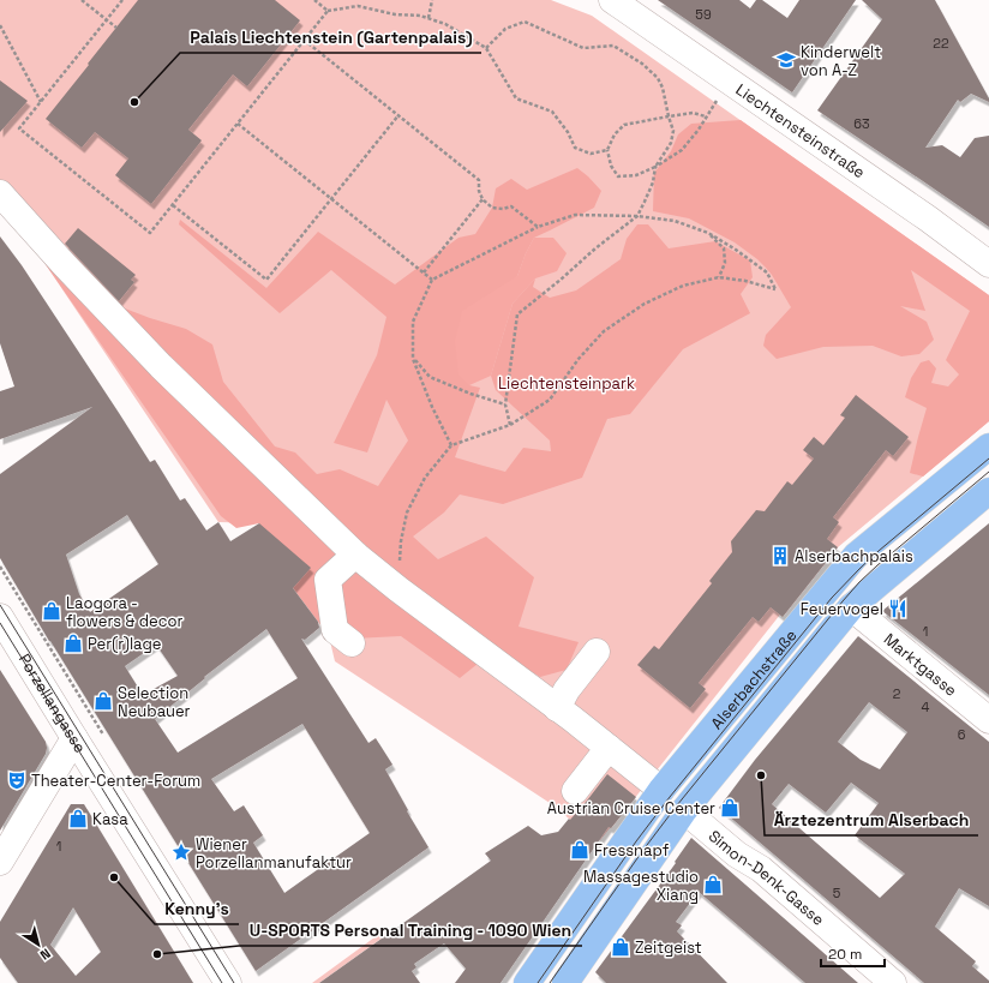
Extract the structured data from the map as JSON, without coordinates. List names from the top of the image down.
{
  "streets": {
    "main road": ["Alserbachstraße"],
    "street": [
      "Liechtensteinstraße",
      "Marktgasse",
      "Porzellangasse",
      "Simon-Denk-Gasse"
    ]
  },
  "crossings": [
    ["Marktgasse", "Alserbachstraße"],
    ["Alserbachstraße", "Simon-Denk-Gasse"]
  ],
  "parks": ["Liechtensteinpark"],
  "places": {
    "school or university": ["Kinderwelt von A-Z"],
    "other": [
      "Palais Liechtenstein (Gartenpalais)",
      "Ärztezentrum Alserbach",
      "Kenny's",
      "U-SPORTS Personal Training - 1090 Wien"
    ],
    "building": ["Alserbachpalais"],
    "restaurant": ["Feuervogel"],
    "shop": [
      "Laogora - flowers & decor",
      "Per(r)lage",
      "Selection Neubauer",
      "Austrian Cruise Center",
      "Kasa",
      "Fressnapf",
      "Massagestudio Xiang",
      "Zeitgeist"
    ],
    "theatre": ["Theater-Center-Forum"],
    "place": ["Wiener Porzellanmanufaktur"]
  },
  "house_numbers": [
    "59",
    "22",
    "63",
    "1",
    "2",
    "4",
    "6",
    "1",
    "5"
  ],
  "scale_bar": "20 m",
  "north": "bottom right"
}
